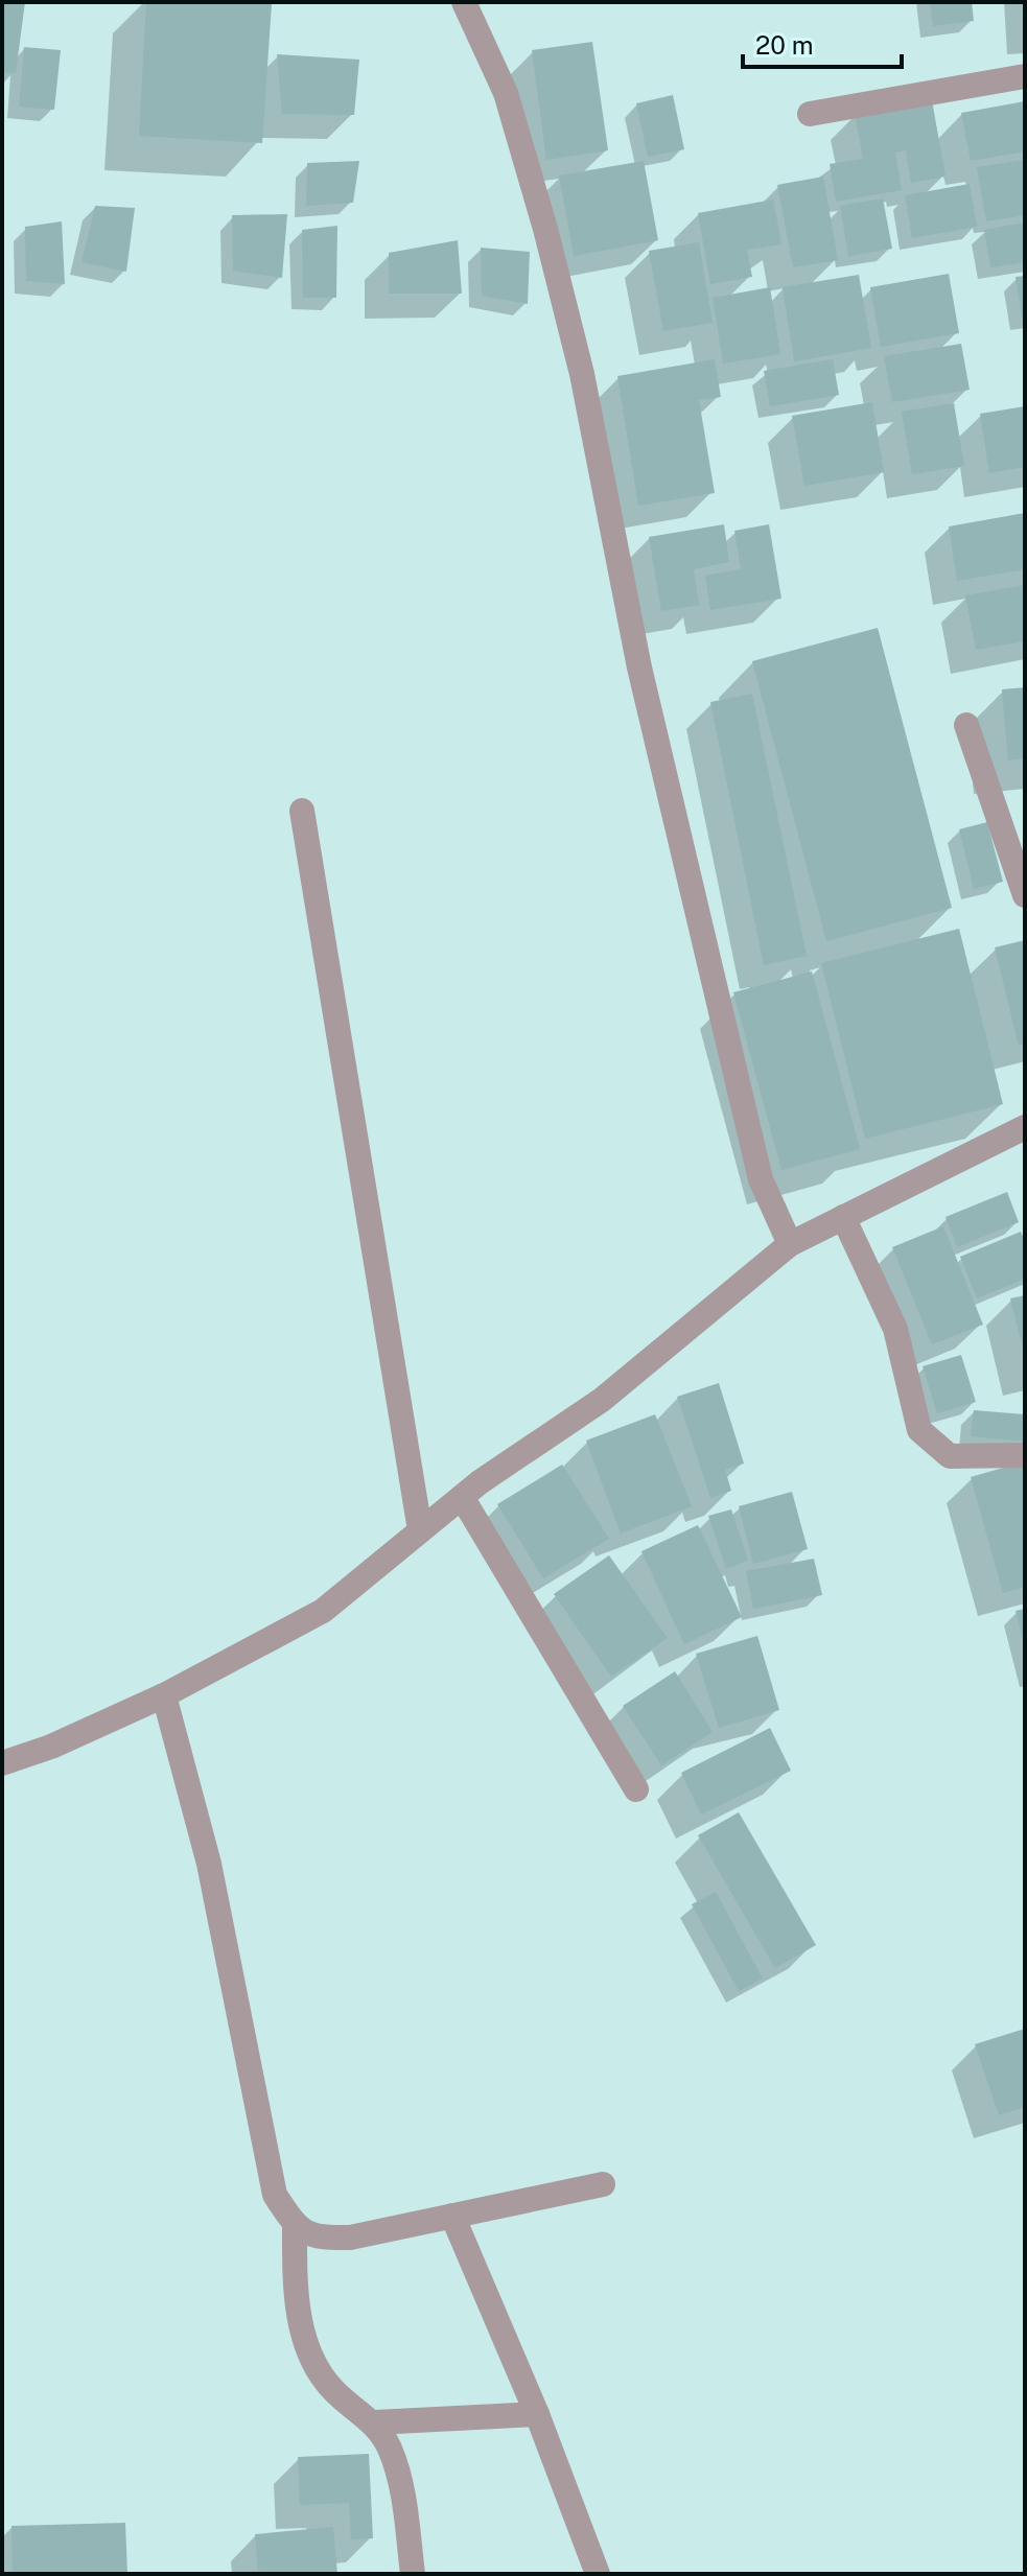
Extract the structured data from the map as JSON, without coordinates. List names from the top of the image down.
{
  "scale_bar": "20 m"
}
